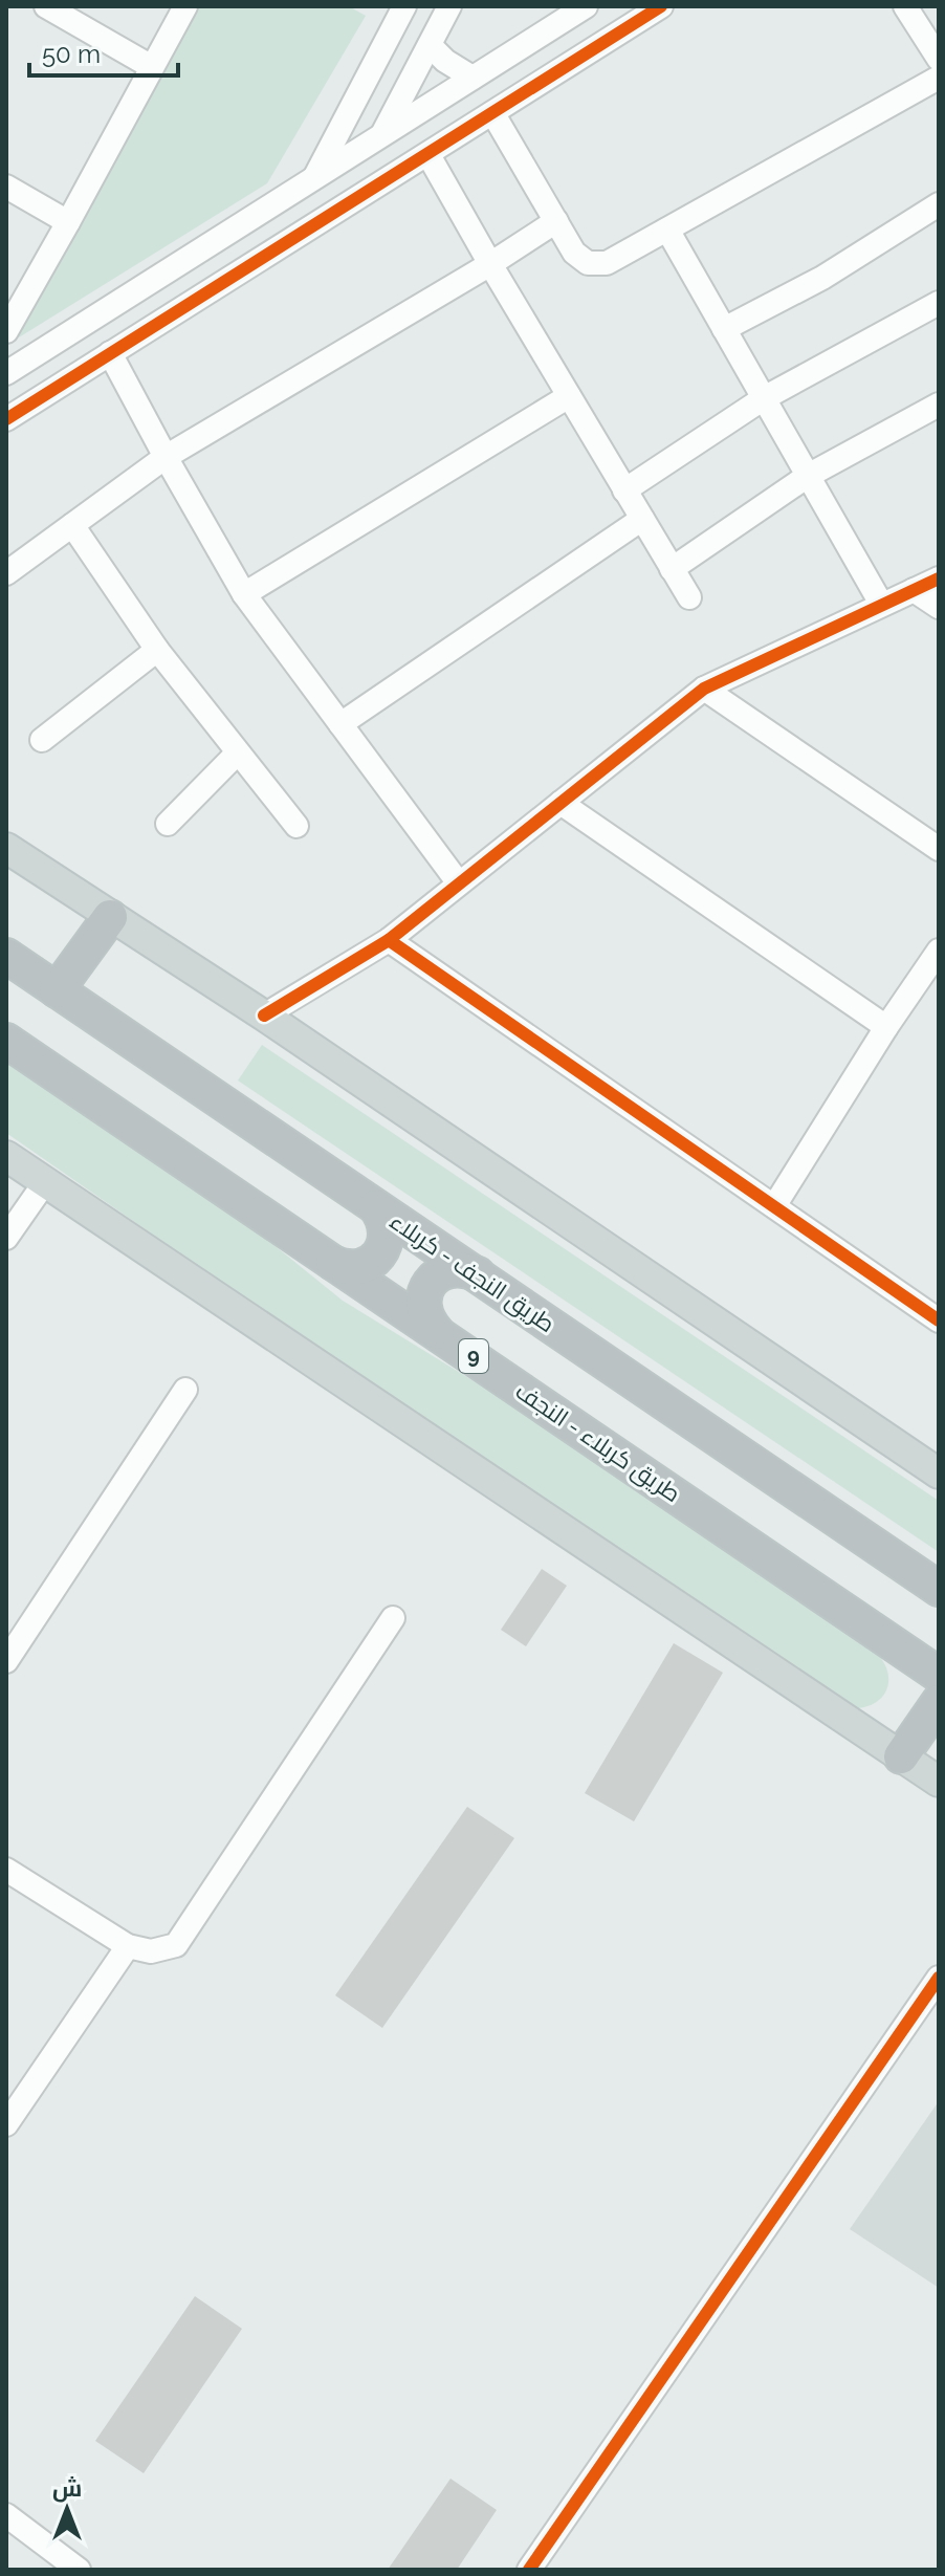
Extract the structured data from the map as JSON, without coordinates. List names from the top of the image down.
{
  "streets": {
    "highway": ["طريق النجف - كربلاء", "9", "طريق كربلاء - النجف"]
  },
  "scale_bar": "50 m",
  "north": "top"
}
